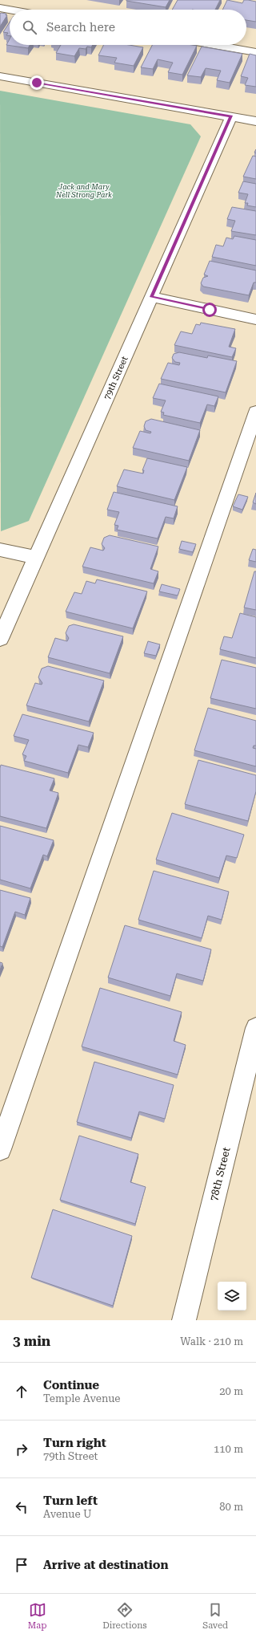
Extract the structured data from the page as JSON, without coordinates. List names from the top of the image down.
{
  "streets": {
    "street": ["79th Street", "78th Street"]
  },
  "parks": ["Jack and Mary Nell Strong Park"],
  "page": {
    "search": "Search here",
    "heading": ["3 min", "Walk · 210 m"],
    "list": [
      ["Continue", "Temple Avenue", "20 m"],
      ["Turn right", "79th Street", "110 m"],
      ["Turn left", "Avenue U", "80 m"],
      "Arrive at destination"
    ],
    "nav": ["Map", "Directions", "Saved"]
  }
}
